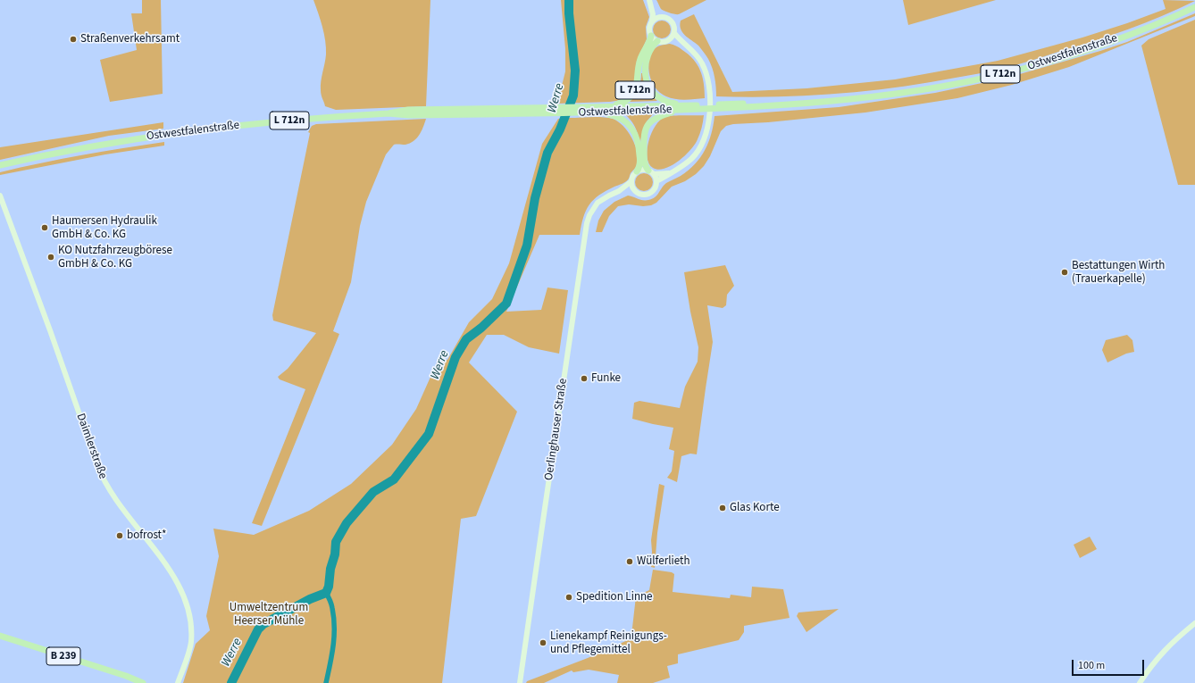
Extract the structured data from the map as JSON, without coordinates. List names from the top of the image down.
{
  "streets": {
    "main road": [
      "Ostwestfalenstraße",
      "L 712n",
      "Oerlinghauser Straße",
      "Daimlerstraße",
      "B 239"
    ]
  },
  "crossings": [
    ["Ostwestfalenstraße", "L 712n"],
    ["L 712n", "Oerlinghauser Straße"]
  ],
  "water": ["Werre"],
  "parks": ["Umweltzentrum Heerser Mühle"],
  "places": [
    "Straßenverkehrsamt",
    "Haumersen Hydraulik GmbH & Co. KG",
    "KO Nutzfahrzeugbörese GmbH & Co. KG",
    "Bestattungen Wirth (Trauerkapelle)",
    "Funke",
    "Glas Korte",
    "bofrost*",
    "Wülferlieth",
    "Spedition Linne",
    "Lienekampf Reinigungs- und Pflegemittel"
  ],
  "scale_bar": "100 m"
}
